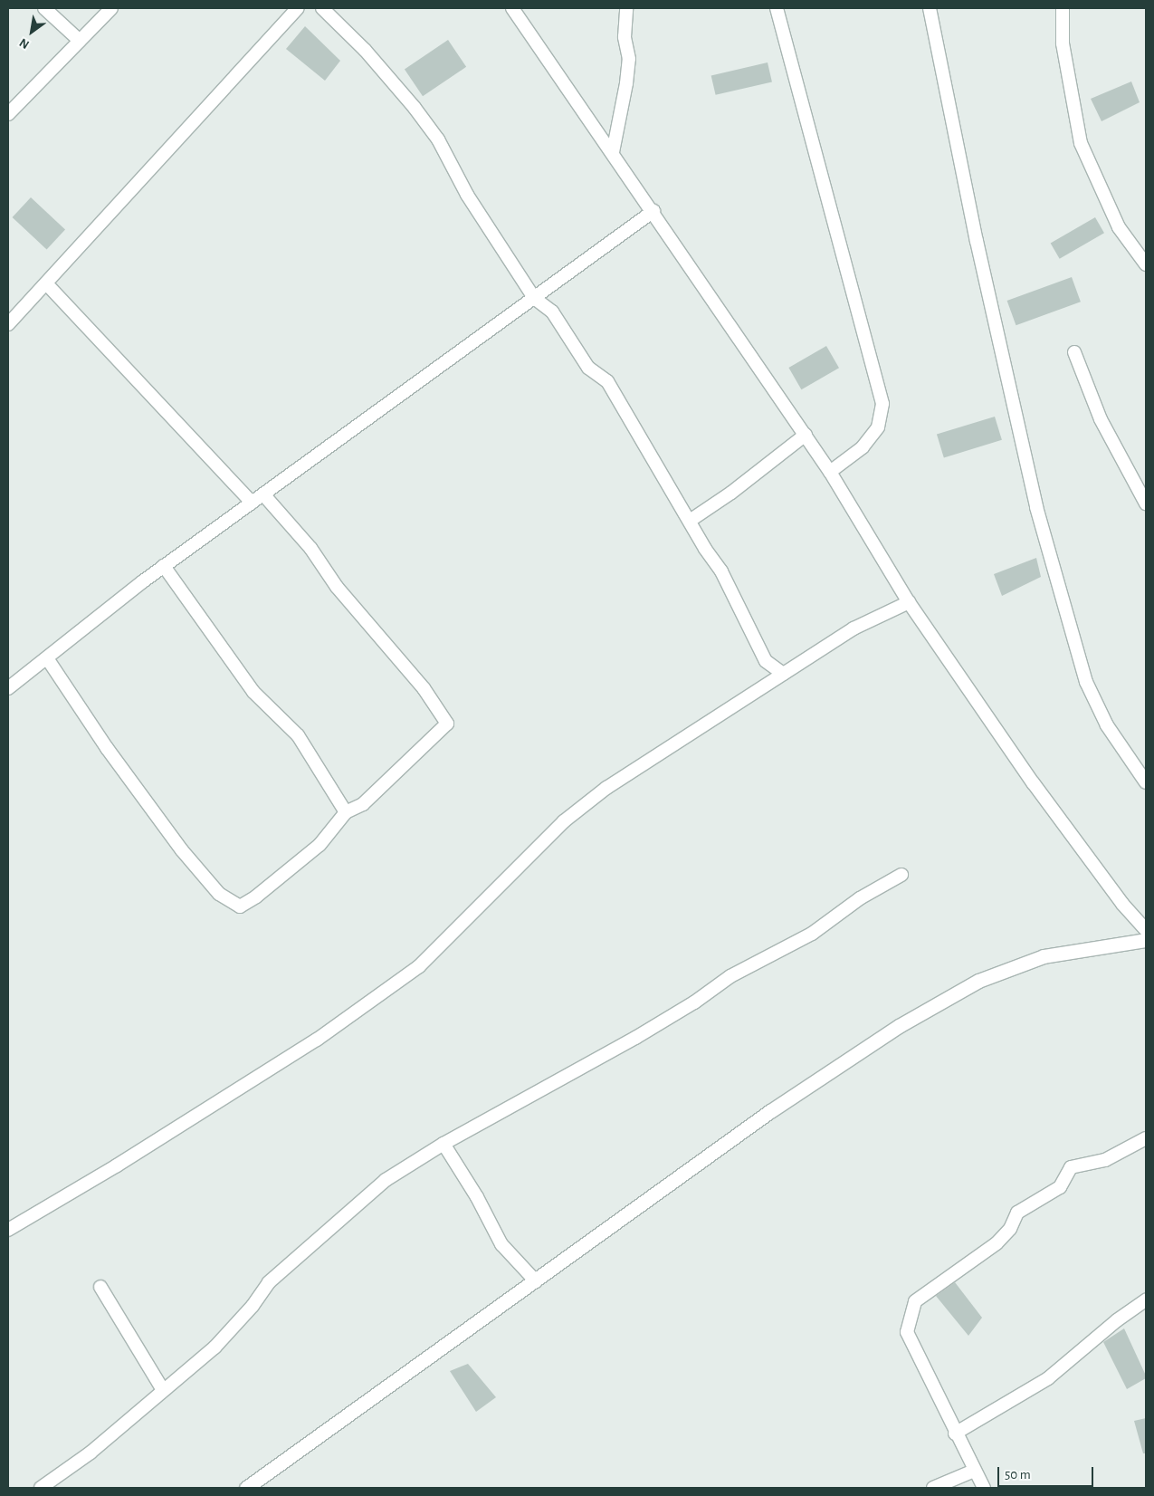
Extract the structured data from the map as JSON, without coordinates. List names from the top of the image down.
{
  "scale_bar": "50 m",
  "north": "bottom left"
}
